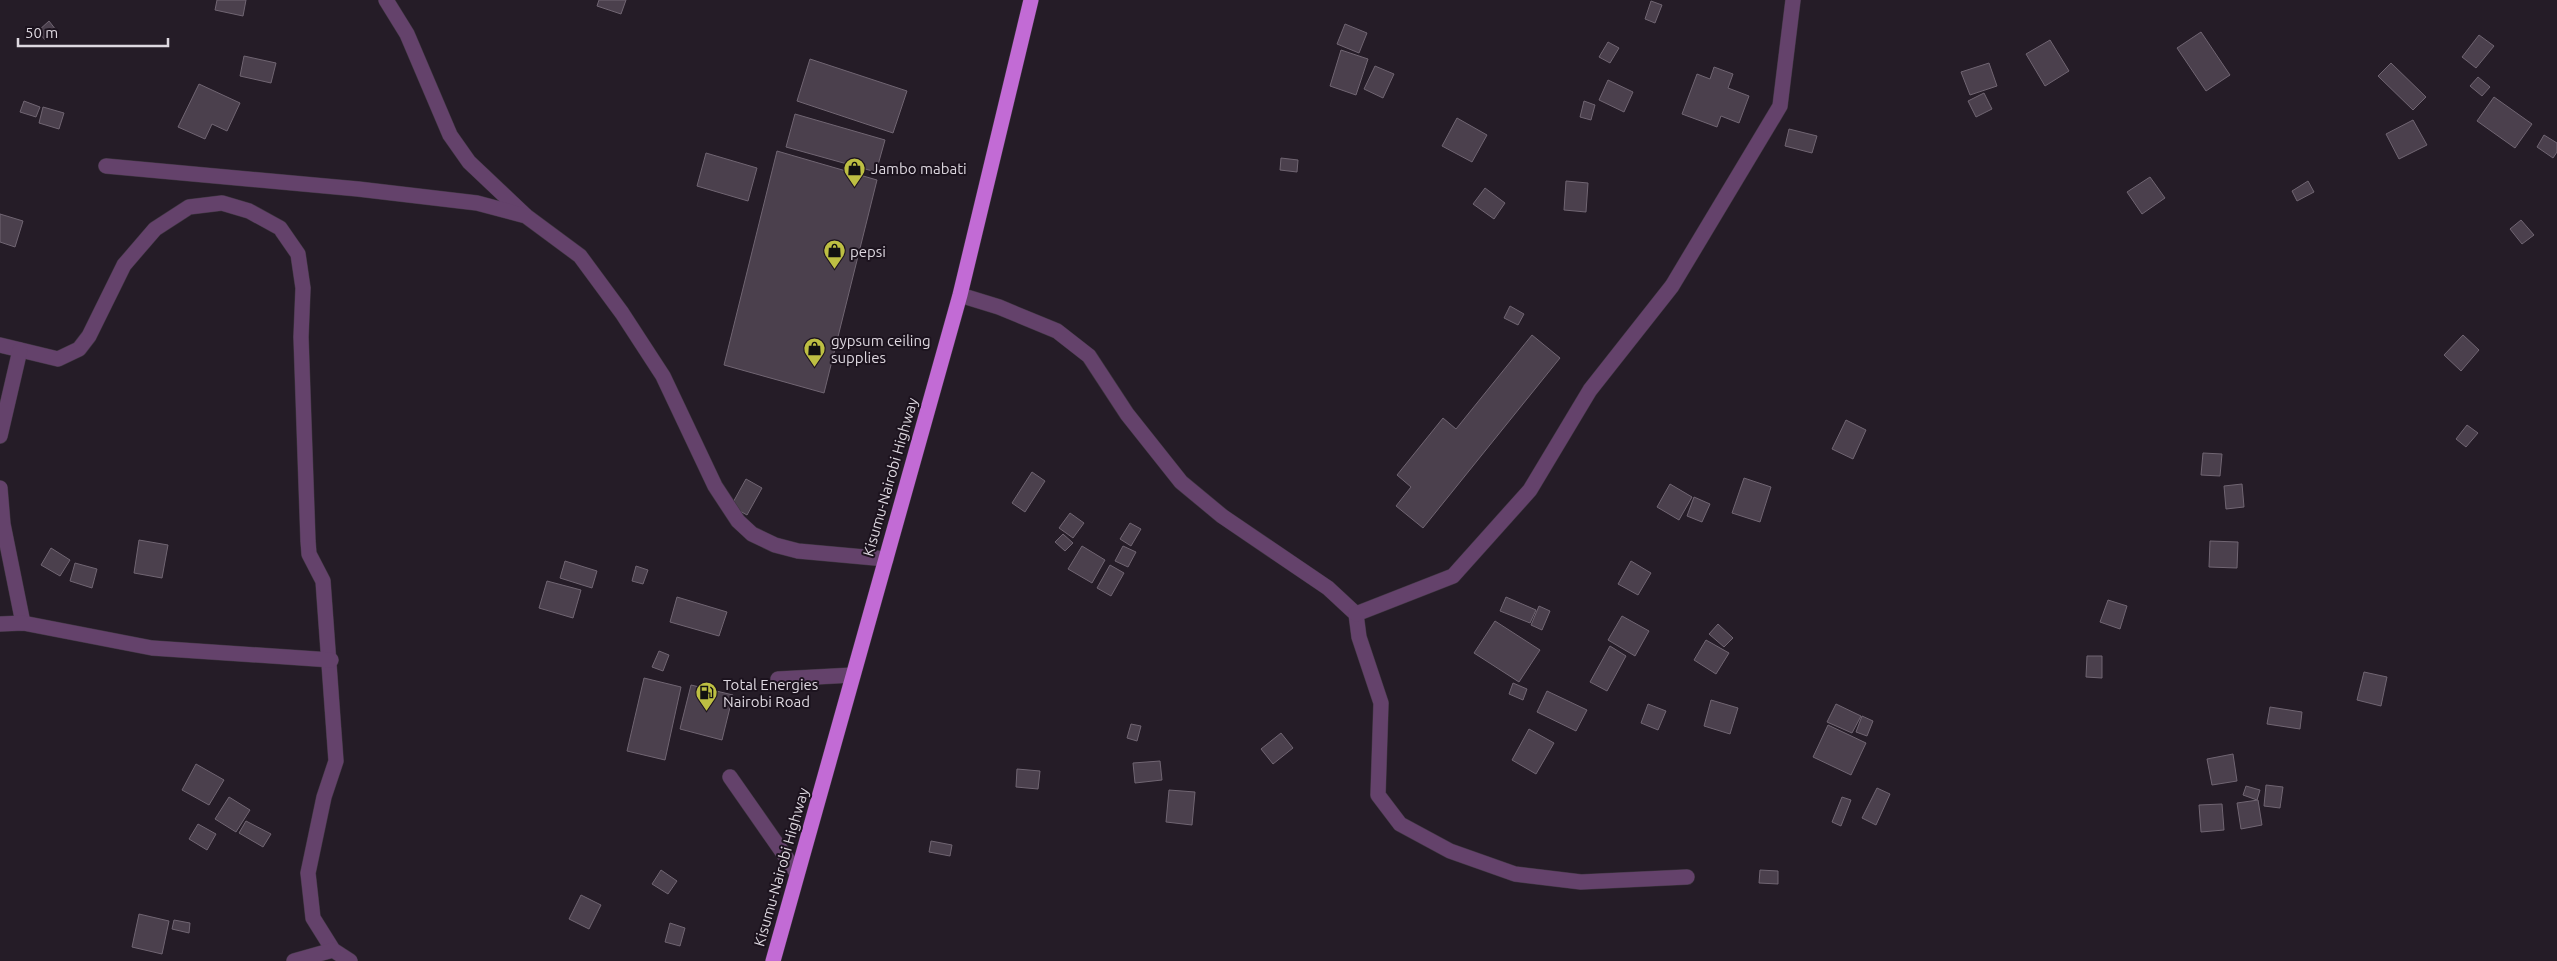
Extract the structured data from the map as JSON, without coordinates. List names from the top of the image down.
{
  "streets": {
    "highway": ["Kisumu-Nairobi Highway"]
  },
  "places": {
    "shop": ["Jambo mabati", "pepsi", "gypsum ceiling supplies"],
    "fuel station": ["Total Energies Nairobi Road"]
  },
  "scale_bar": "50 m"
}
